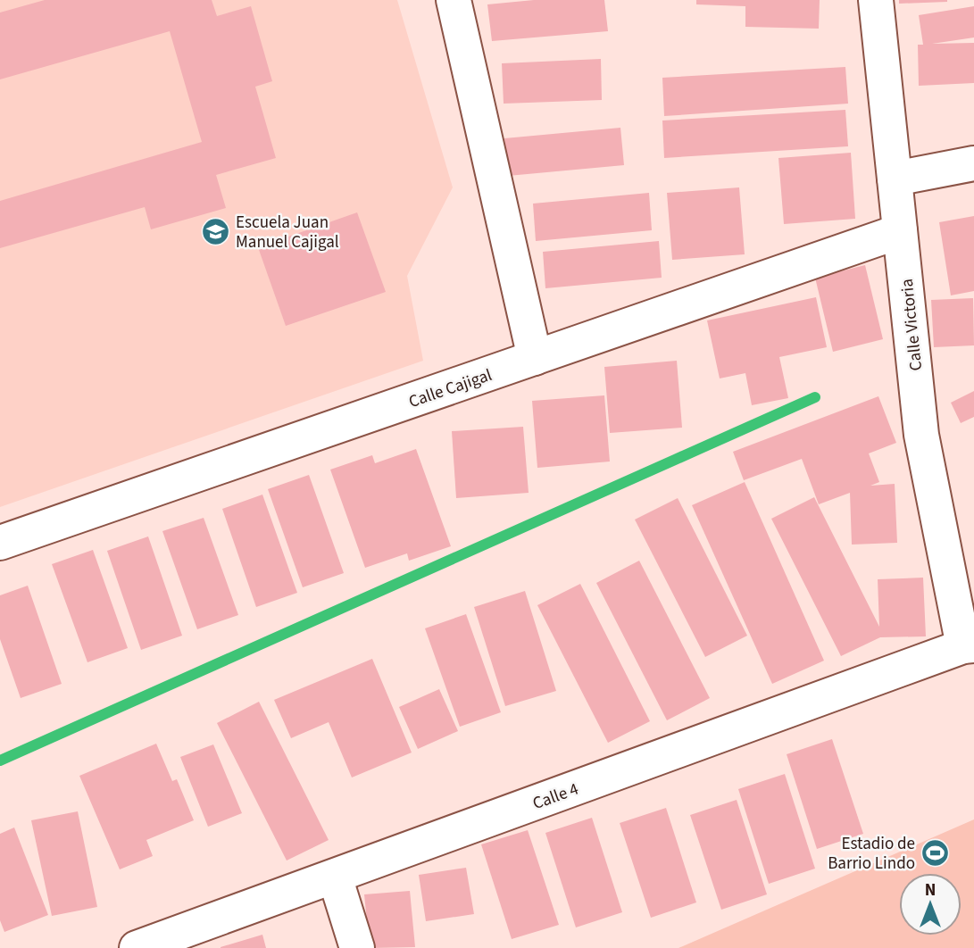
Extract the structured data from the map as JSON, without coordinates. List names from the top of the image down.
{
  "streets": {
    "street": ["Calle Victoria", "Calle Cajigal", "Calle 4"]
  },
  "crossings": [
    ["Calle Victoria", "Calle Cajigal"],
    ["Calle Victoria", "Calle 4"]
  ],
  "places": {
    "school or university": ["Escuela Juan Manuel Cajigal"],
    "sports": ["Estadio de Barrio Lindo"]
  },
  "north": "top"
}
